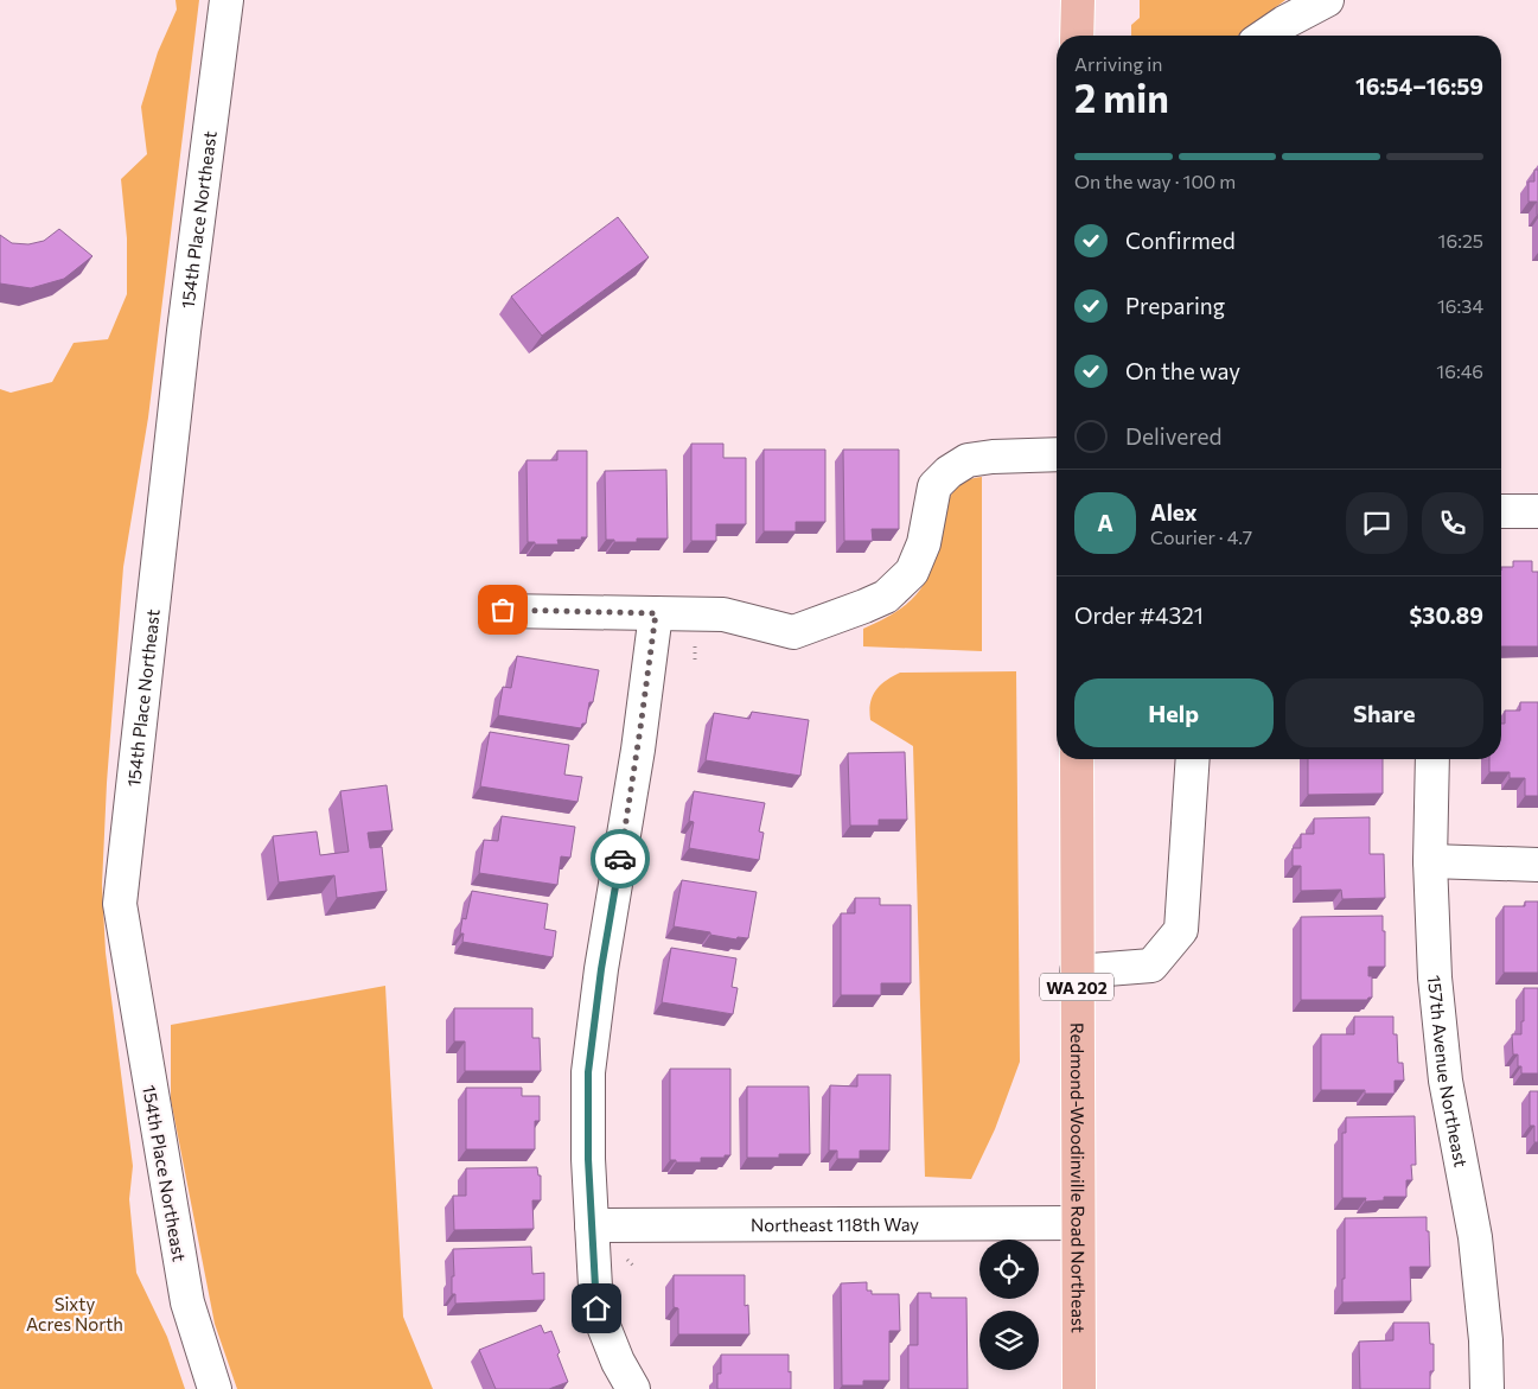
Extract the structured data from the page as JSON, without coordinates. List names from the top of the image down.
{
  "streets": {
    "main road": ["WA 202", "Redmond-Woodinville Road Northeast"],
    "street": ["154th Place Northeast", "157th Avenue Northeast", "Northeast 118th Way"]
  },
  "crossings": [
    ["Redmond-Woodinville Road Northeast", "Northeast 118th Way"]
  ],
  "parks": ["Sixty Acres North"],
  "page": {
    "heading": ["2 min", "Arriving in", "16:54–16:59"],
    "panel": [
      "Alex",
      "Courier · 4.7",
      "Order #4321",
      "$30.89"
    ],
    "bar": "On the way · 100 m",
    "list": [
      ["Confirmed", "16:25"],
      ["Preparing", "16:34"],
      ["On the way", "16:46"],
      "Delivered"
    ],
    "round": "A",
    "buttons": ["Help", "Share"]
  }
}
